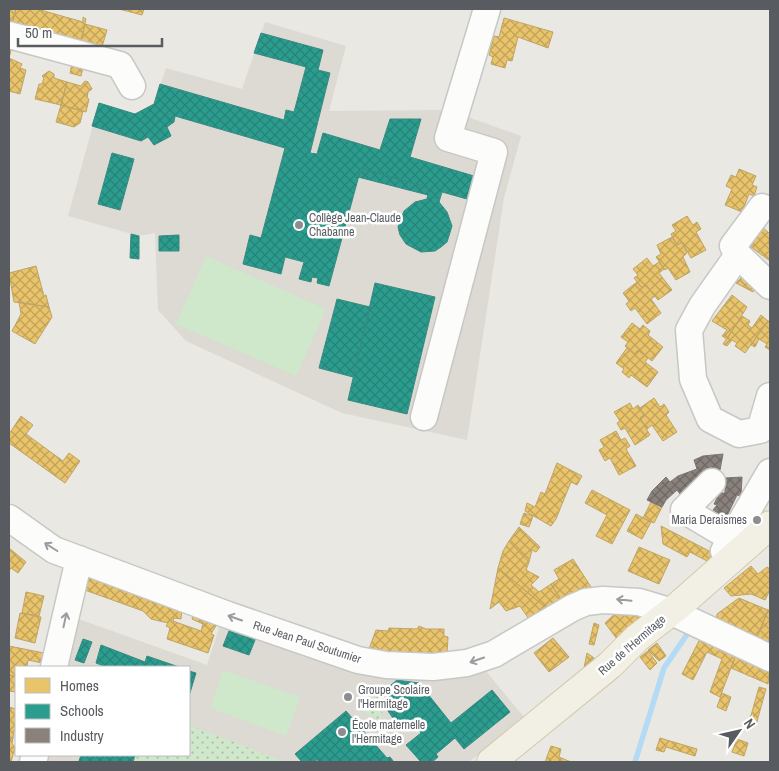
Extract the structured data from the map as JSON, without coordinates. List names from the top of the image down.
{
  "streets": {
    "main road": ["Rue de l'Hermitage"],
    "street": ["Rue Jean Paul Soutumier"]
  },
  "crossings": [
    ["Rue Jean Paul Soutumier", "Rue de l'Hermitage"]
  ],
  "one_way": ["Rue Jean Paul Soutumier"],
  "places": [
    "Collège Jean-Claude Chabanne",
    "Maria Deraismes",
    "Groupe Scolaire l'Hermitage",
    "École maternelle l'Hermitage"
  ],
  "legend": ["Homes", "Schools", "Industry"],
  "scale_bar": "50 m",
  "north": "top right"
}
